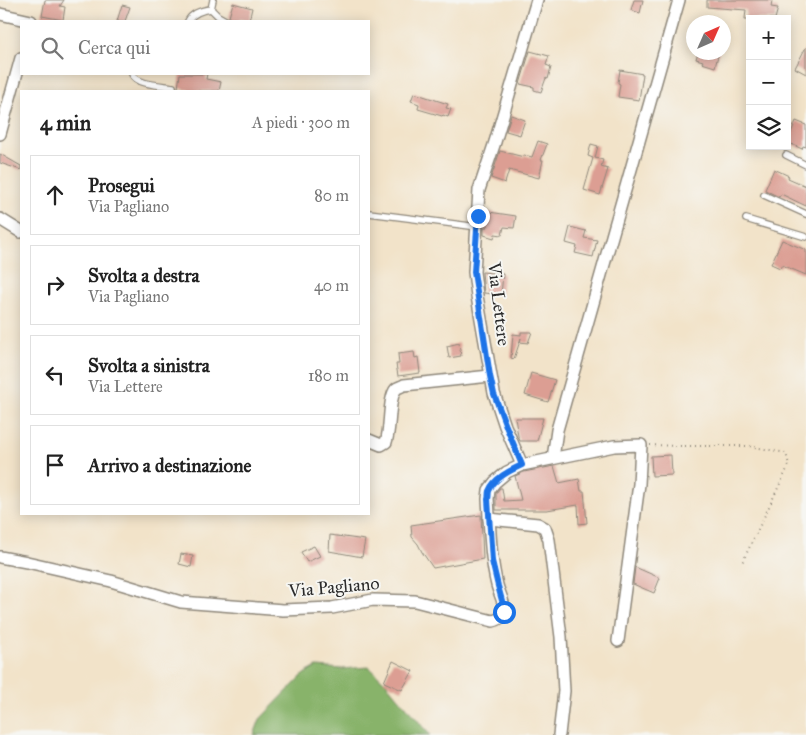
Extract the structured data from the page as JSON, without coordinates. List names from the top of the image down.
{
  "streets": {
    "street": ["Via Lettere", "Via Pagliano"]
  },
  "crossings": [
    ["Via Lettere", "Via Pagliano"]
  ],
  "north": "top right",
  "page": {
    "map_buttons": ["+", "−"],
    "search": "Cerca qui",
    "heading": ["4 min", "A piedi · 300 m"],
    "list": [
      ["Prosegui", "Via Pagliano", "80 m"],
      ["Svolta a destra", "Via Pagliano", "40 m"],
      ["Svolta a sinistra", "Via Lettere", "180 m"],
      "Arrivo a destinazione"
    ]
  }
}
